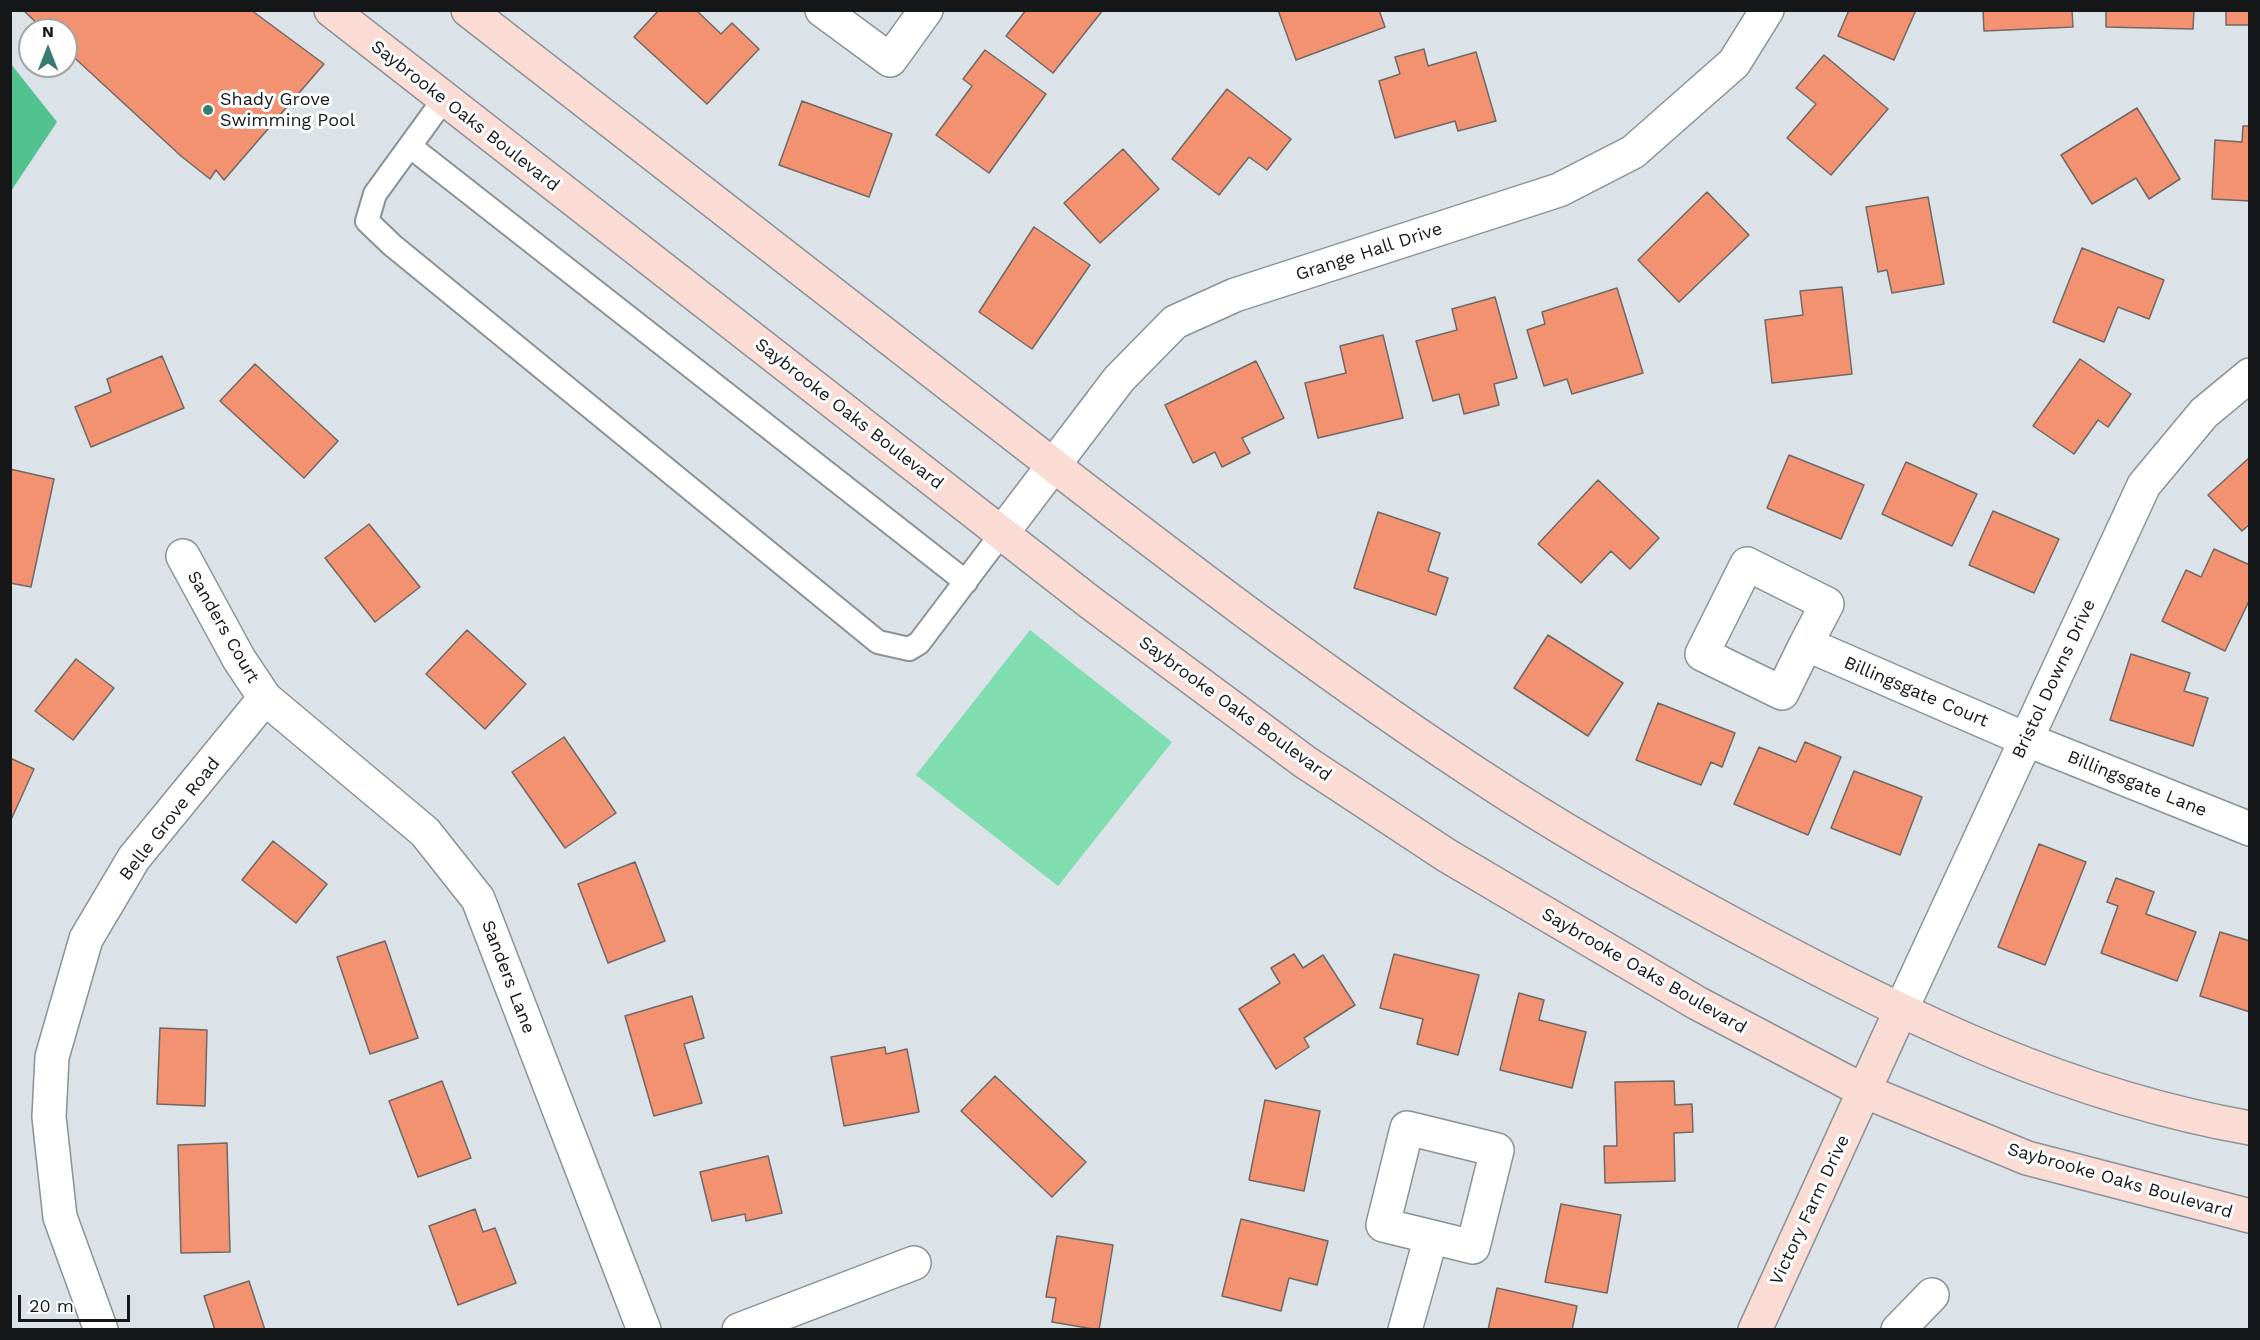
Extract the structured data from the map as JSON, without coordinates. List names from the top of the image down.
{
  "streets": {
    "street": [
      "Saybrooke Oaks Boulevard",
      "Grange Hall Drive",
      "Sanders Court",
      "Bristol Downs Drive",
      "Billingsgate Court",
      "Billingsgate Lane",
      "Belle Grove Road",
      "Sanders Lane",
      "Victory Farm Drive"
    ]
  },
  "crossings": [
    ["Saybrooke Oaks Boulevard", "Grange Hall Drive"],
    ["Saybrooke Oaks Boulevard", "Victory Farm Drive"],
    ["Sanders Court", "Belle Grove Road"],
    ["Sanders Court", "Sanders Lane"],
    ["Bristol Downs Drive", "Billingsgate Court"],
    ["Bristol Downs Drive", "Billingsgate Lane"],
    ["Bristol Downs Drive", "Victory Farm Drive"],
    ["Billingsgate Court", "Billingsgate Lane"],
    ["Belle Grove Road", "Sanders Lane"]
  ],
  "places": ["Shady Grove Swimming Pool"],
  "scale_bar": "20 m",
  "north": "top"
}
